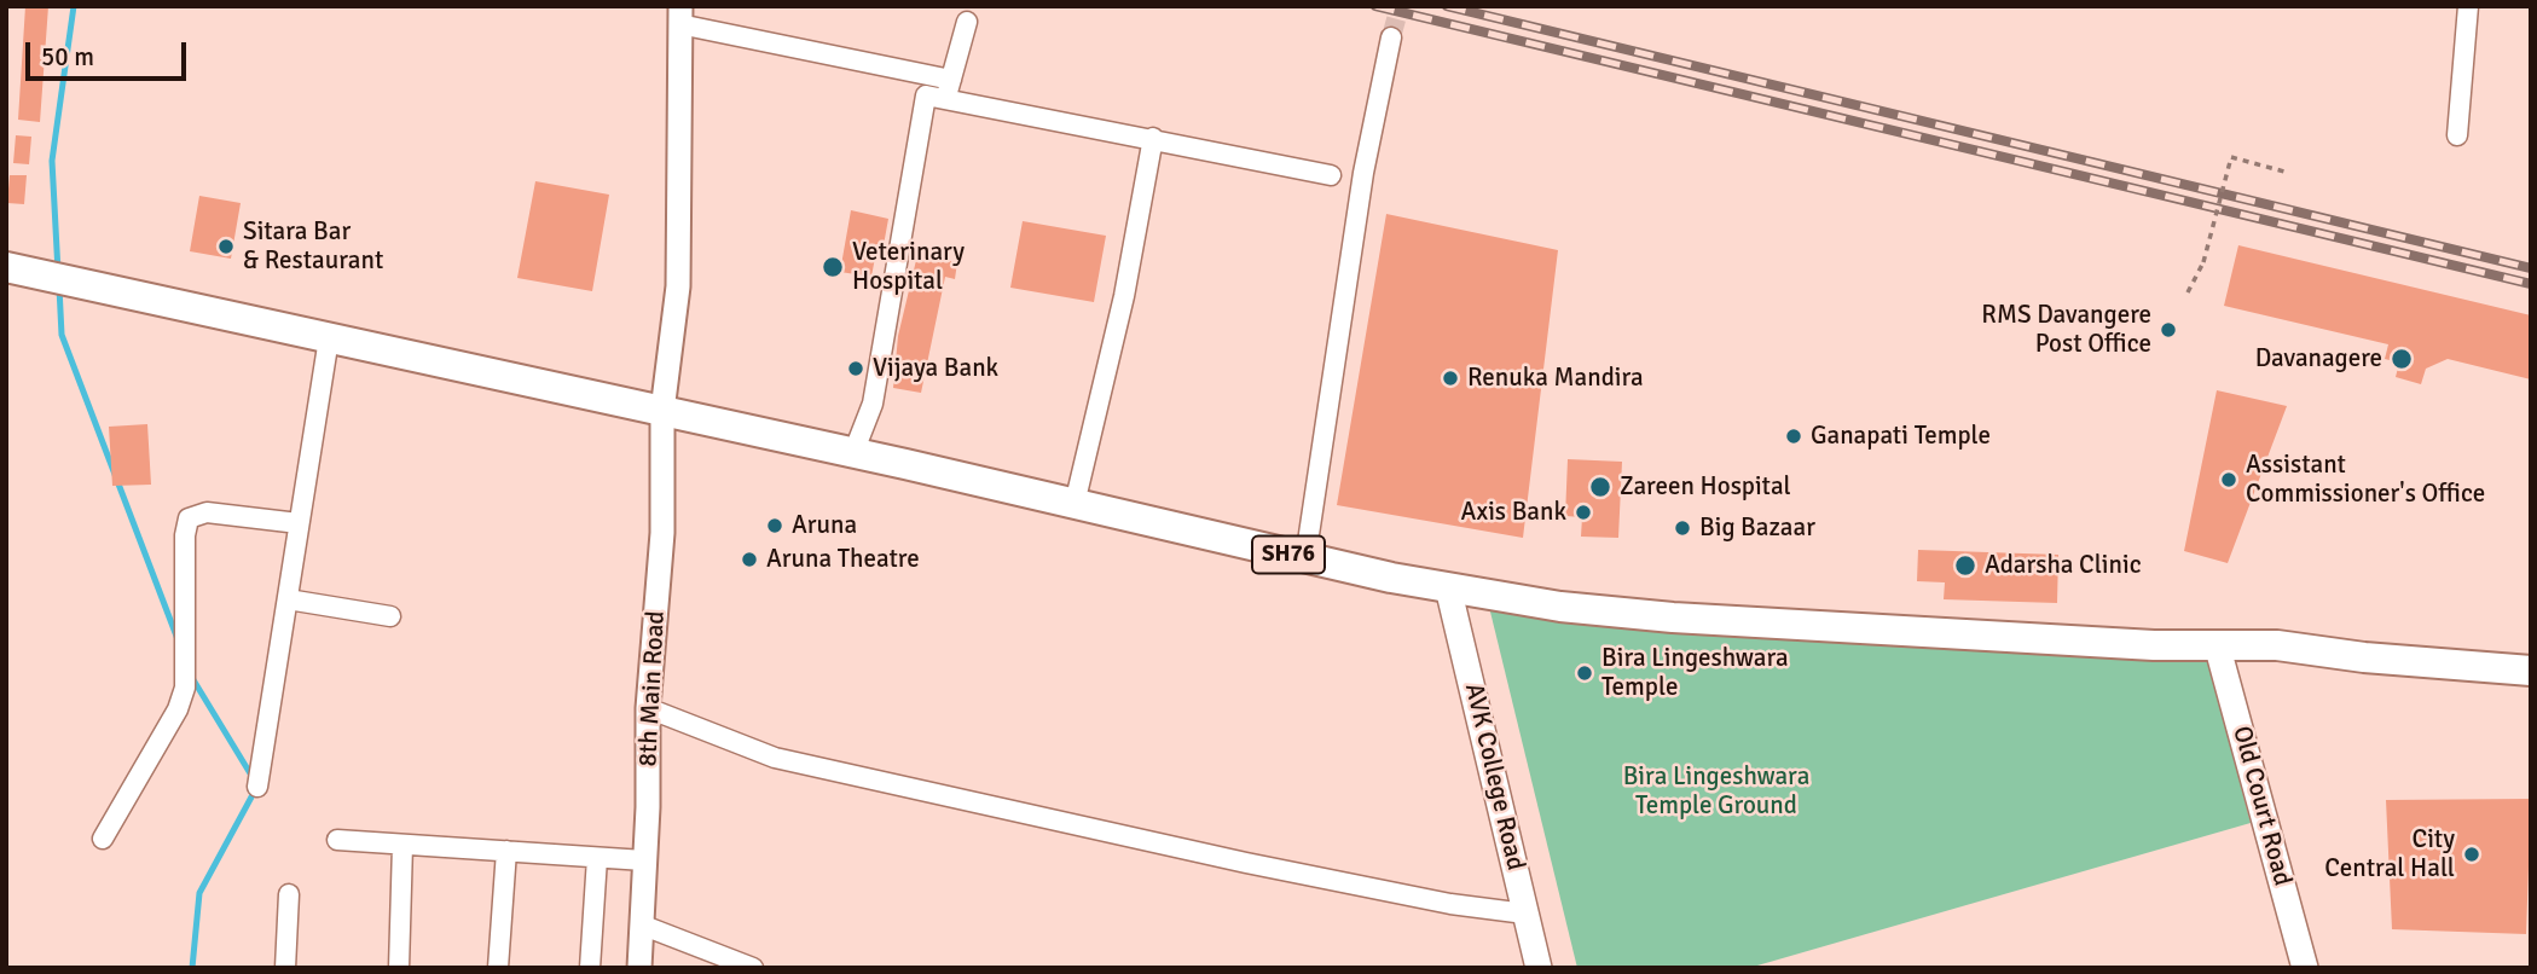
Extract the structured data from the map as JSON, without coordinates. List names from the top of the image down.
{
  "streets": {
    "main road": ["SH76", "AVK College Road", "Old Court Road"],
    "street": ["8th Main Road"]
  },
  "crossings": [
    ["SH76", "8th Main Road"],
    ["SH76", "AVK College Road"],
    ["SH76", "Old Court Road"]
  ],
  "parks": ["Bira Lingeshwara Temple Ground"],
  "places": [
    "Sitara Bar & Restaurant",
    "Veterinary Hospital",
    "RMS Davangere Post Office",
    "Davanagere",
    "Vijaya Bank",
    "Renuka Mandira",
    "Ganapati Temple",
    "Assistant Commissioner's Office",
    "Zareen Hospital",
    "Axis Bank",
    "Aruna",
    "Big Bazaar",
    "Aruna Theatre",
    "Adarsha Clinic",
    "Bira Lingeshwara Temple",
    "City Central Hall"
  ],
  "scale_bar": "50 m"
}
